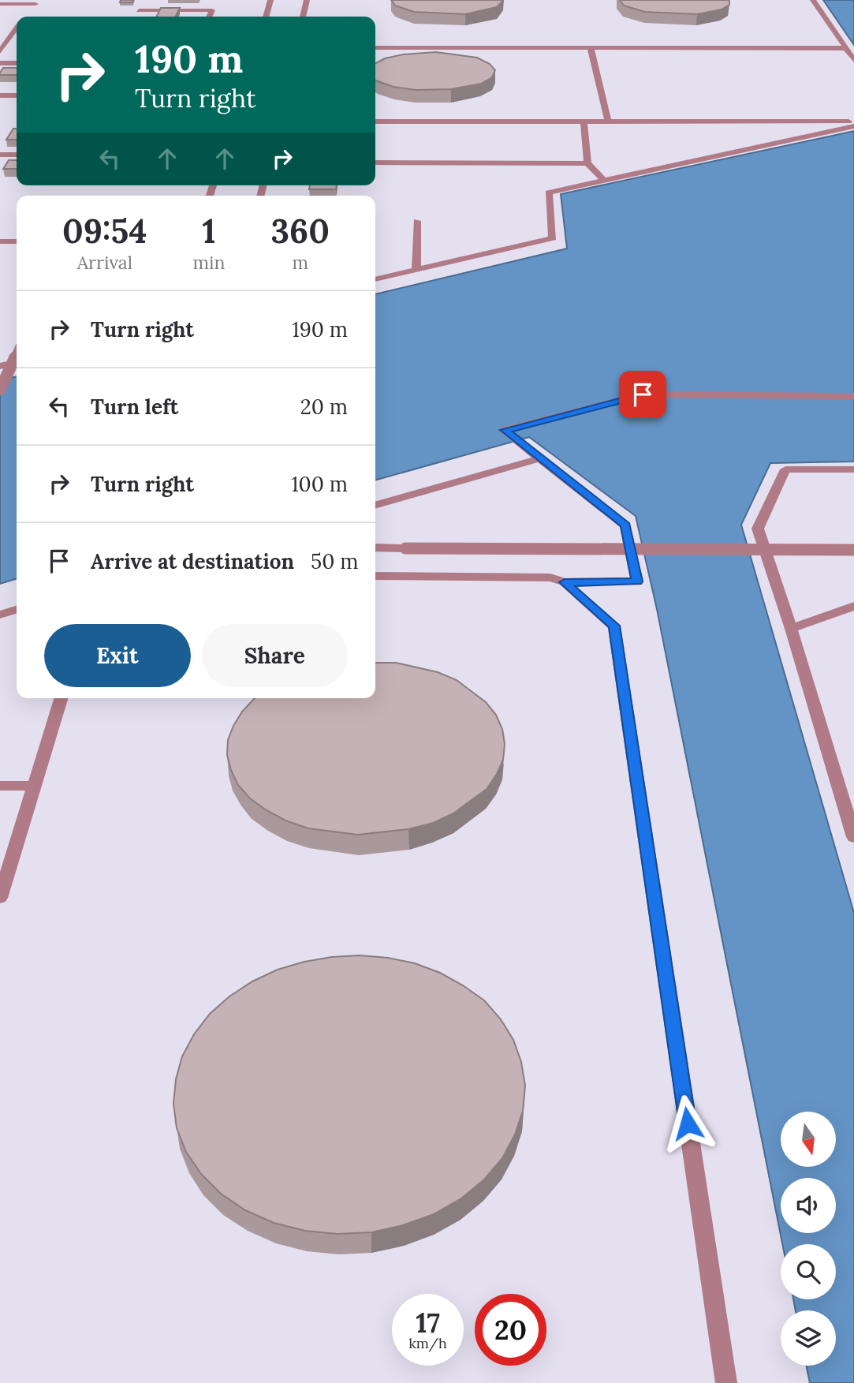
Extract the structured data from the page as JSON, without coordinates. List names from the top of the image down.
{
  "north": "bottom",
  "page": {
    "turn": ["190 m", "Turn right"],
    "eta": [
      "09:54",
      "Arrival",
      "1",
      "min",
      "360",
      "m"
    ],
    "list": [
      {
        "name": "Turn right",
        "value": "190 m"
      },
      {
        "name": "Turn left",
        "value": "20 m"
      },
      {
        "name": "Turn right",
        "value": "100 m"
      },
      {
        "name": "Arrive at destination",
        "value": "50 m"
      }
    ],
    "buttons": ["Exit", "Share"],
    "speed": "17 km/h",
    "limit": "20"
  }
}
